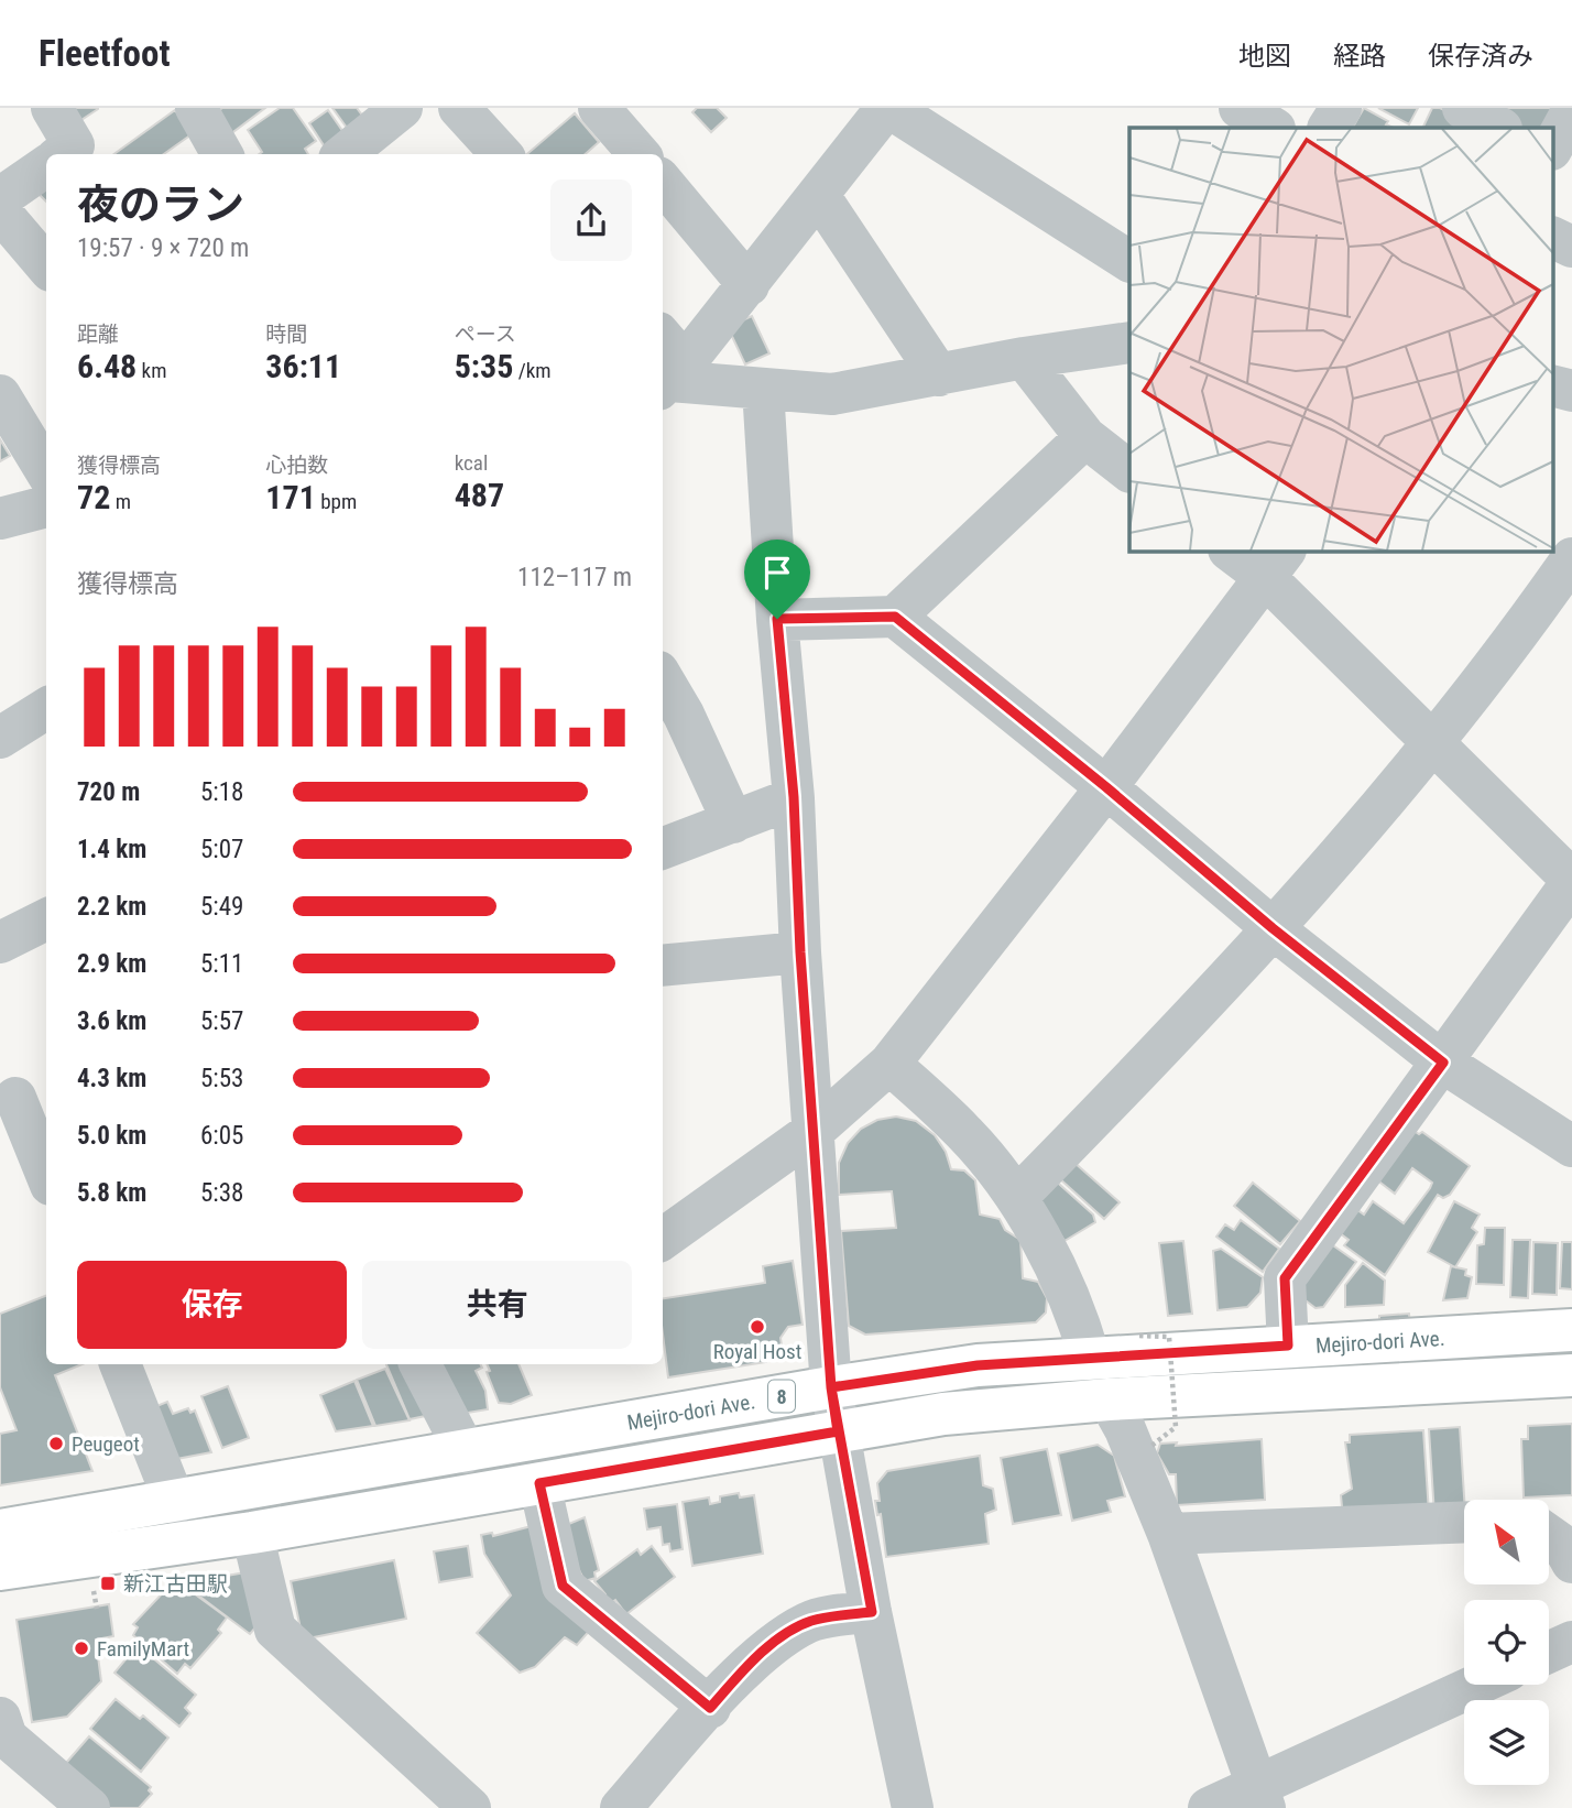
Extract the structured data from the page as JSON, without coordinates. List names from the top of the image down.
{
  "streets": {
    "main road": ["Mejiro-dori Ave.", "8"]
  },
  "places": {
    "other": ["Royal Host", "Peugeot", "FamilyMart"],
    "transit": ["新江古田駅"]
  },
  "north": "top left",
  "page": {
    "header": "Fleetfoot",
    "nav": ["地図", "経路", "保存済み"],
    "heading": ["夜のラン", "19:57 · 9 × 720 m"],
    "stats": [
      ["距離", "6.48 km"],
      ["時間", "36:11"],
      ["ペース", "5:35 /km"],
      ["獲得標高", "72 m"],
      ["心拍数", "171 bpm"],
      ["kcal", "487"]
    ],
    "chart": ["獲得標高", "112–117 m"],
    "list": [
      {
        "name": "720 m",
        "note": "5:18"
      },
      {
        "name": "1.4 km",
        "note": "5:07"
      },
      {
        "name": "2.2 km",
        "note": "5:49"
      },
      {
        "name": "2.9 km",
        "note": "5:11"
      },
      {
        "name": "3.6 km",
        "note": "5:57"
      },
      {
        "name": "4.3 km",
        "note": "5:53"
      },
      {
        "name": "5.0 km",
        "note": "6:05"
      },
      {
        "name": "5.8 km",
        "note": "5:38"
      }
    ],
    "buttons": ["保存", "共有"]
  }
}
